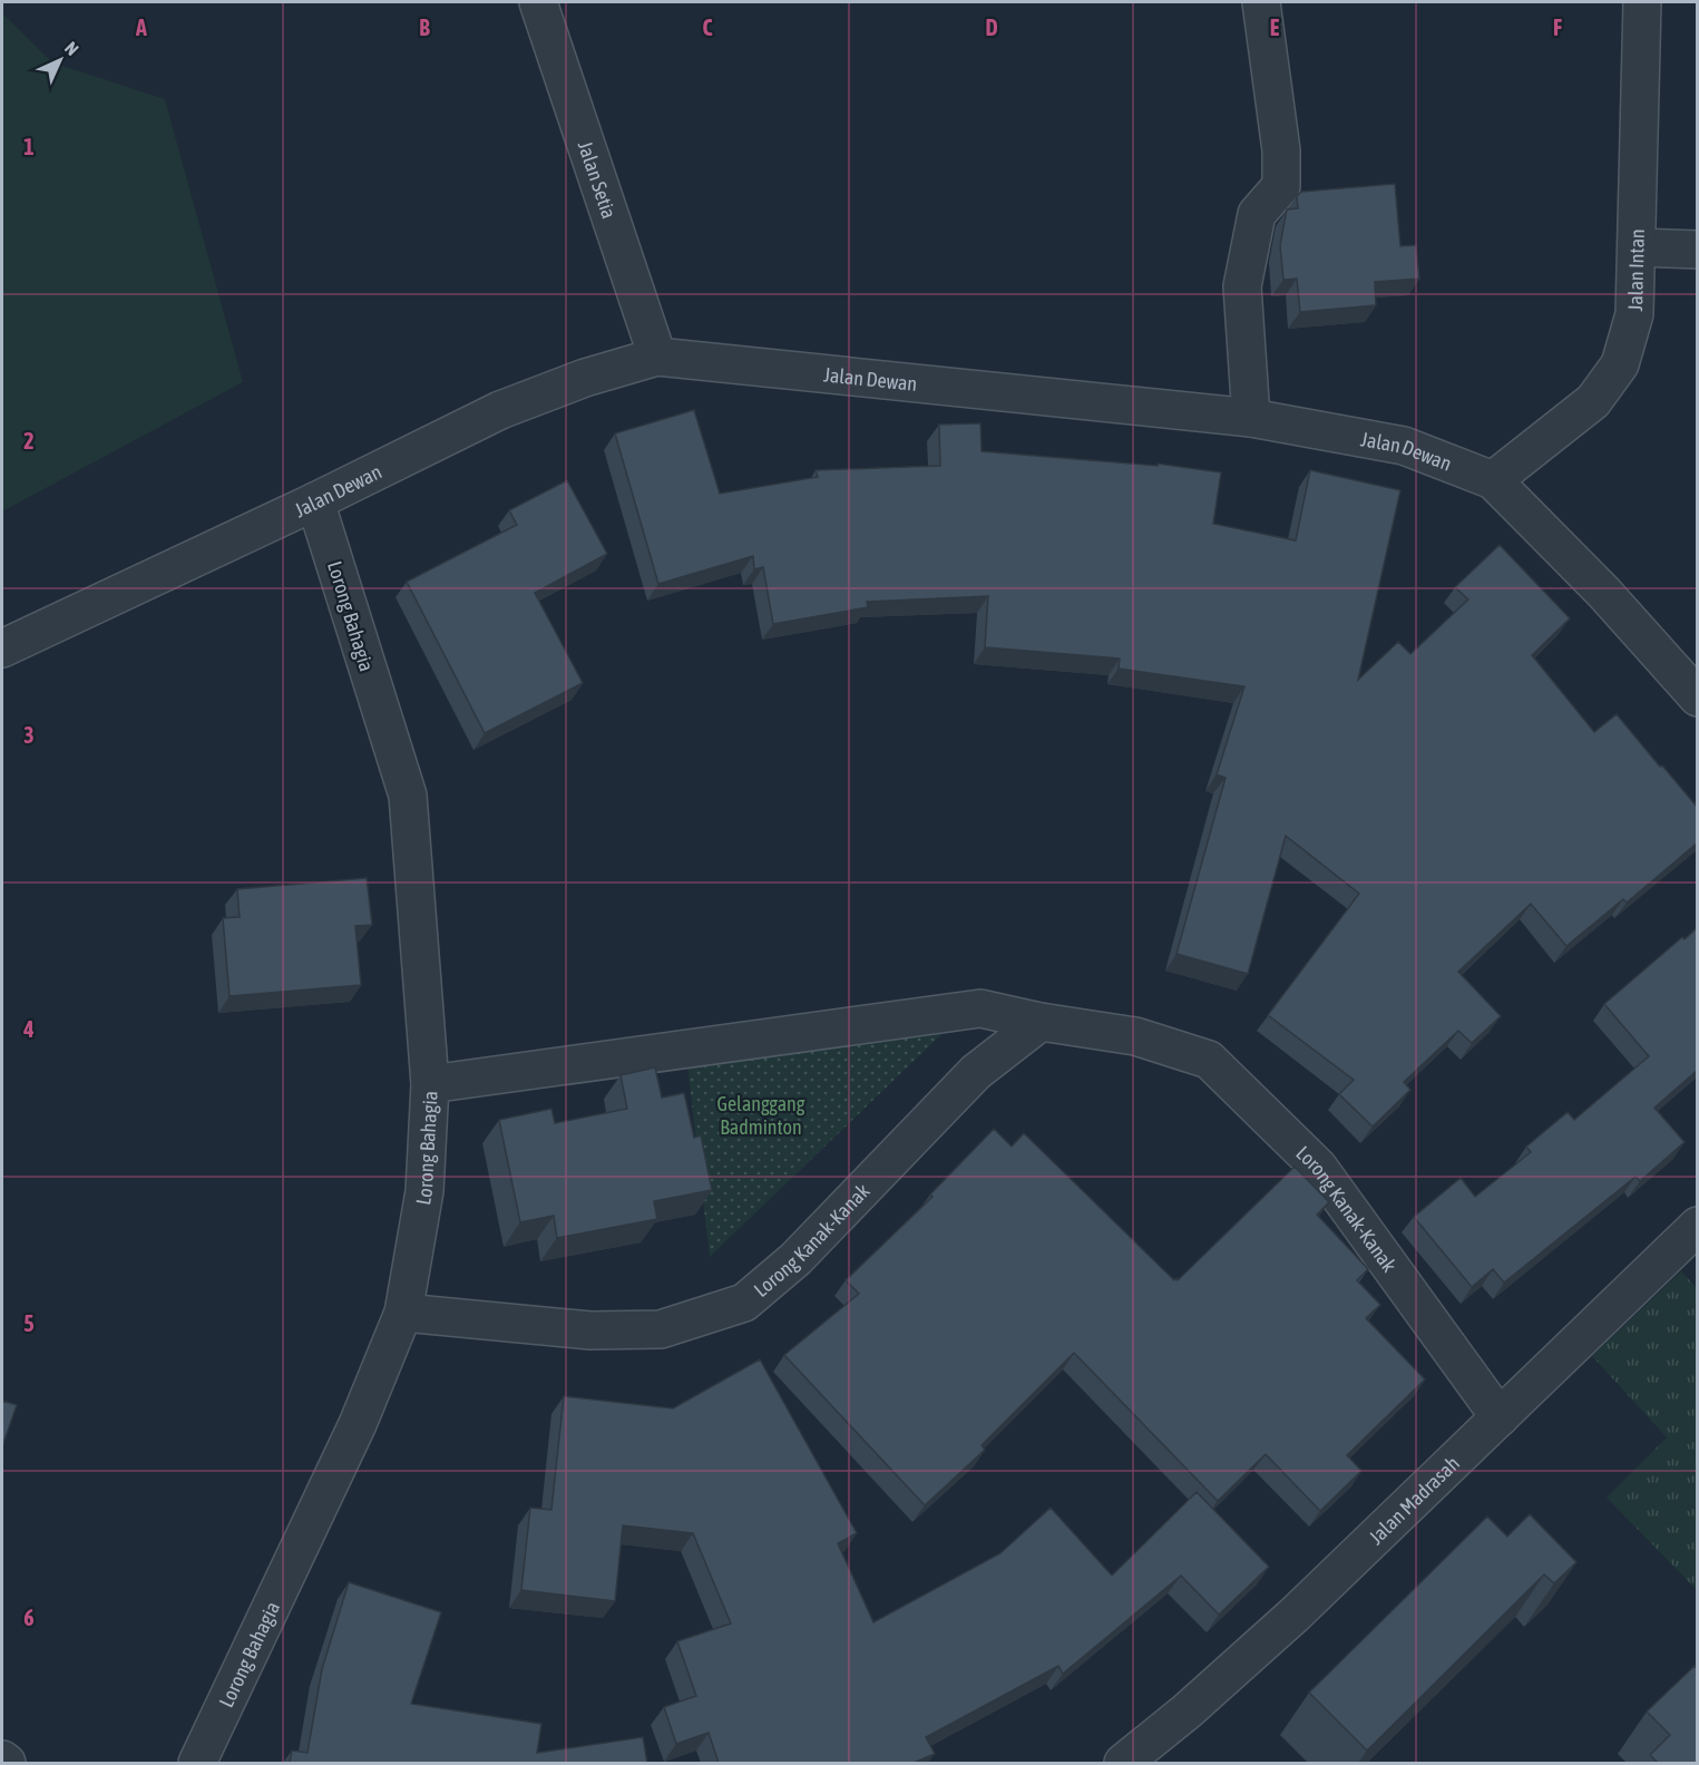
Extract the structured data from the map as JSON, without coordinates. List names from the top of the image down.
{
  "streets": {
    "street": [
      "Jalan Setia",
      "Jalan Intan",
      "Jalan Dewan",
      "Lorong Bahagia",
      "Lorong Kanak-Kanak",
      "Jalan Madrasah"
    ]
  },
  "crossings": [
    ["Jalan Setia", "Jalan Dewan"],
    ["Jalan Intan", "Jalan Dewan"],
    ["Jalan Dewan", "Lorong Bahagia"],
    ["Lorong Bahagia", "Lorong Kanak-Kanak"],
    ["Lorong Kanak-Kanak", "Jalan Madrasah"]
  ],
  "parks": ["Gelanggang Badminton"],
  "north": "top right",
  "grid": {
    "columns": [
      "A",
      "B",
      "C",
      "D",
      "E",
      "F"
    ],
    "rows": [
      "1",
      "2",
      "3",
      "4",
      "5",
      "6"
    ]
  }
}
